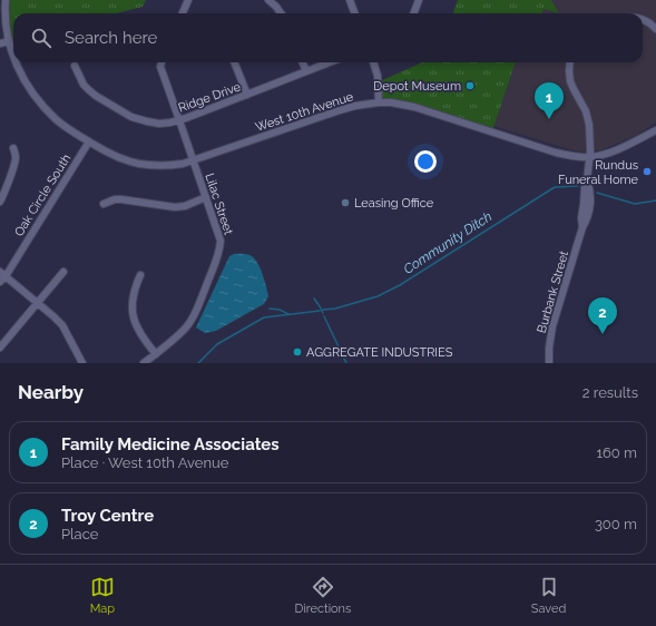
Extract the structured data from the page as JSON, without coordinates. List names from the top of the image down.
{
  "streets": {
    "street": [
      "Ridge Drive",
      "West 10th Avenue",
      "Oak Circle South",
      "Lilac Street",
      "Burbank Street"
    ]
  },
  "crossings": [
    ["Ridge Drive", "Lilac Street"],
    ["West 10th Avenue", "Oak Circle South"],
    ["West 10th Avenue", "Lilac Street"],
    ["West 10th Avenue", "Burbank Street"]
  ],
  "water": ["Community Ditch"],
  "places": [
    "Depot Museum",
    "Rundus Funeral Home",
    "Leasing Office",
    "AGGREGATE INDUSTRIES"
  ],
  "page": {
    "search": "Search here",
    "pins": ["1", "2"],
    "heading": ["Nearby", "2 results"],
    "list": [
      {
        "mark": "1",
        "name": "Family Medicine Associates",
        "note": "Place · West 10th Avenue",
        "value": "160 m"
      },
      {
        "mark": "2",
        "name": "Troy Centre",
        "note": "Place",
        "value": "300 m"
      }
    ],
    "nav": ["Map", "Directions", "Saved"]
  }
}
